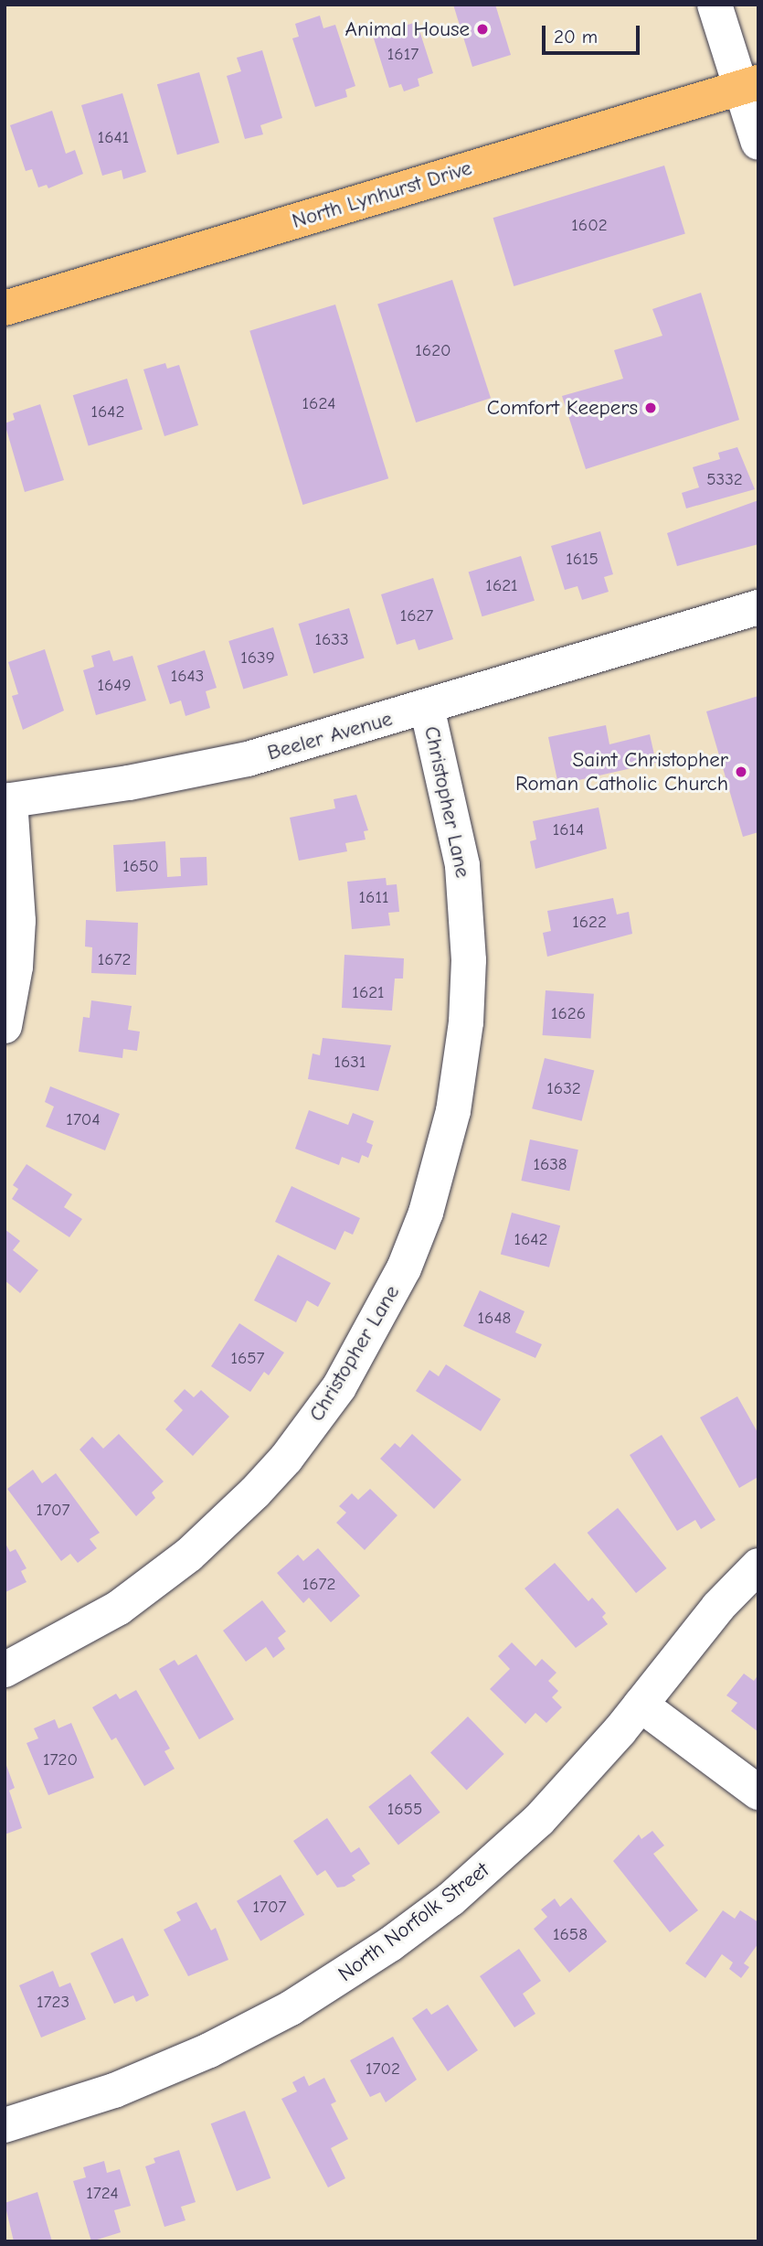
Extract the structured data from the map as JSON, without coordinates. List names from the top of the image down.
{
  "streets": {
    "main road": ["North Lynhurst Drive"],
    "street": ["Beeler Avenue", "Christopher Lane", "North Norfolk Street"]
  },
  "crossings": [
    ["Beeler Avenue", "Christopher Lane"]
  ],
  "places": ["Animal House", "Comfort Keepers", "Saint Christopher Roman Catholic Church"],
  "house_numbers": [
    "1617",
    "1641",
    "1602",
    "1620",
    "1624",
    "1642",
    "5332",
    "1615",
    "1621",
    "1627",
    "1633",
    "1639",
    "1643",
    "1649",
    "1614",
    "1650",
    "1611",
    "1622",
    "1672",
    "1621",
    "1626",
    "1631",
    "1632",
    "1704",
    "1638",
    "1642",
    "1648",
    "1657",
    "1707",
    "1672",
    "1720",
    "1655",
    "1707",
    "1658",
    "1723",
    "1702",
    "1724"
  ],
  "scale_bar": "20 m"
}
